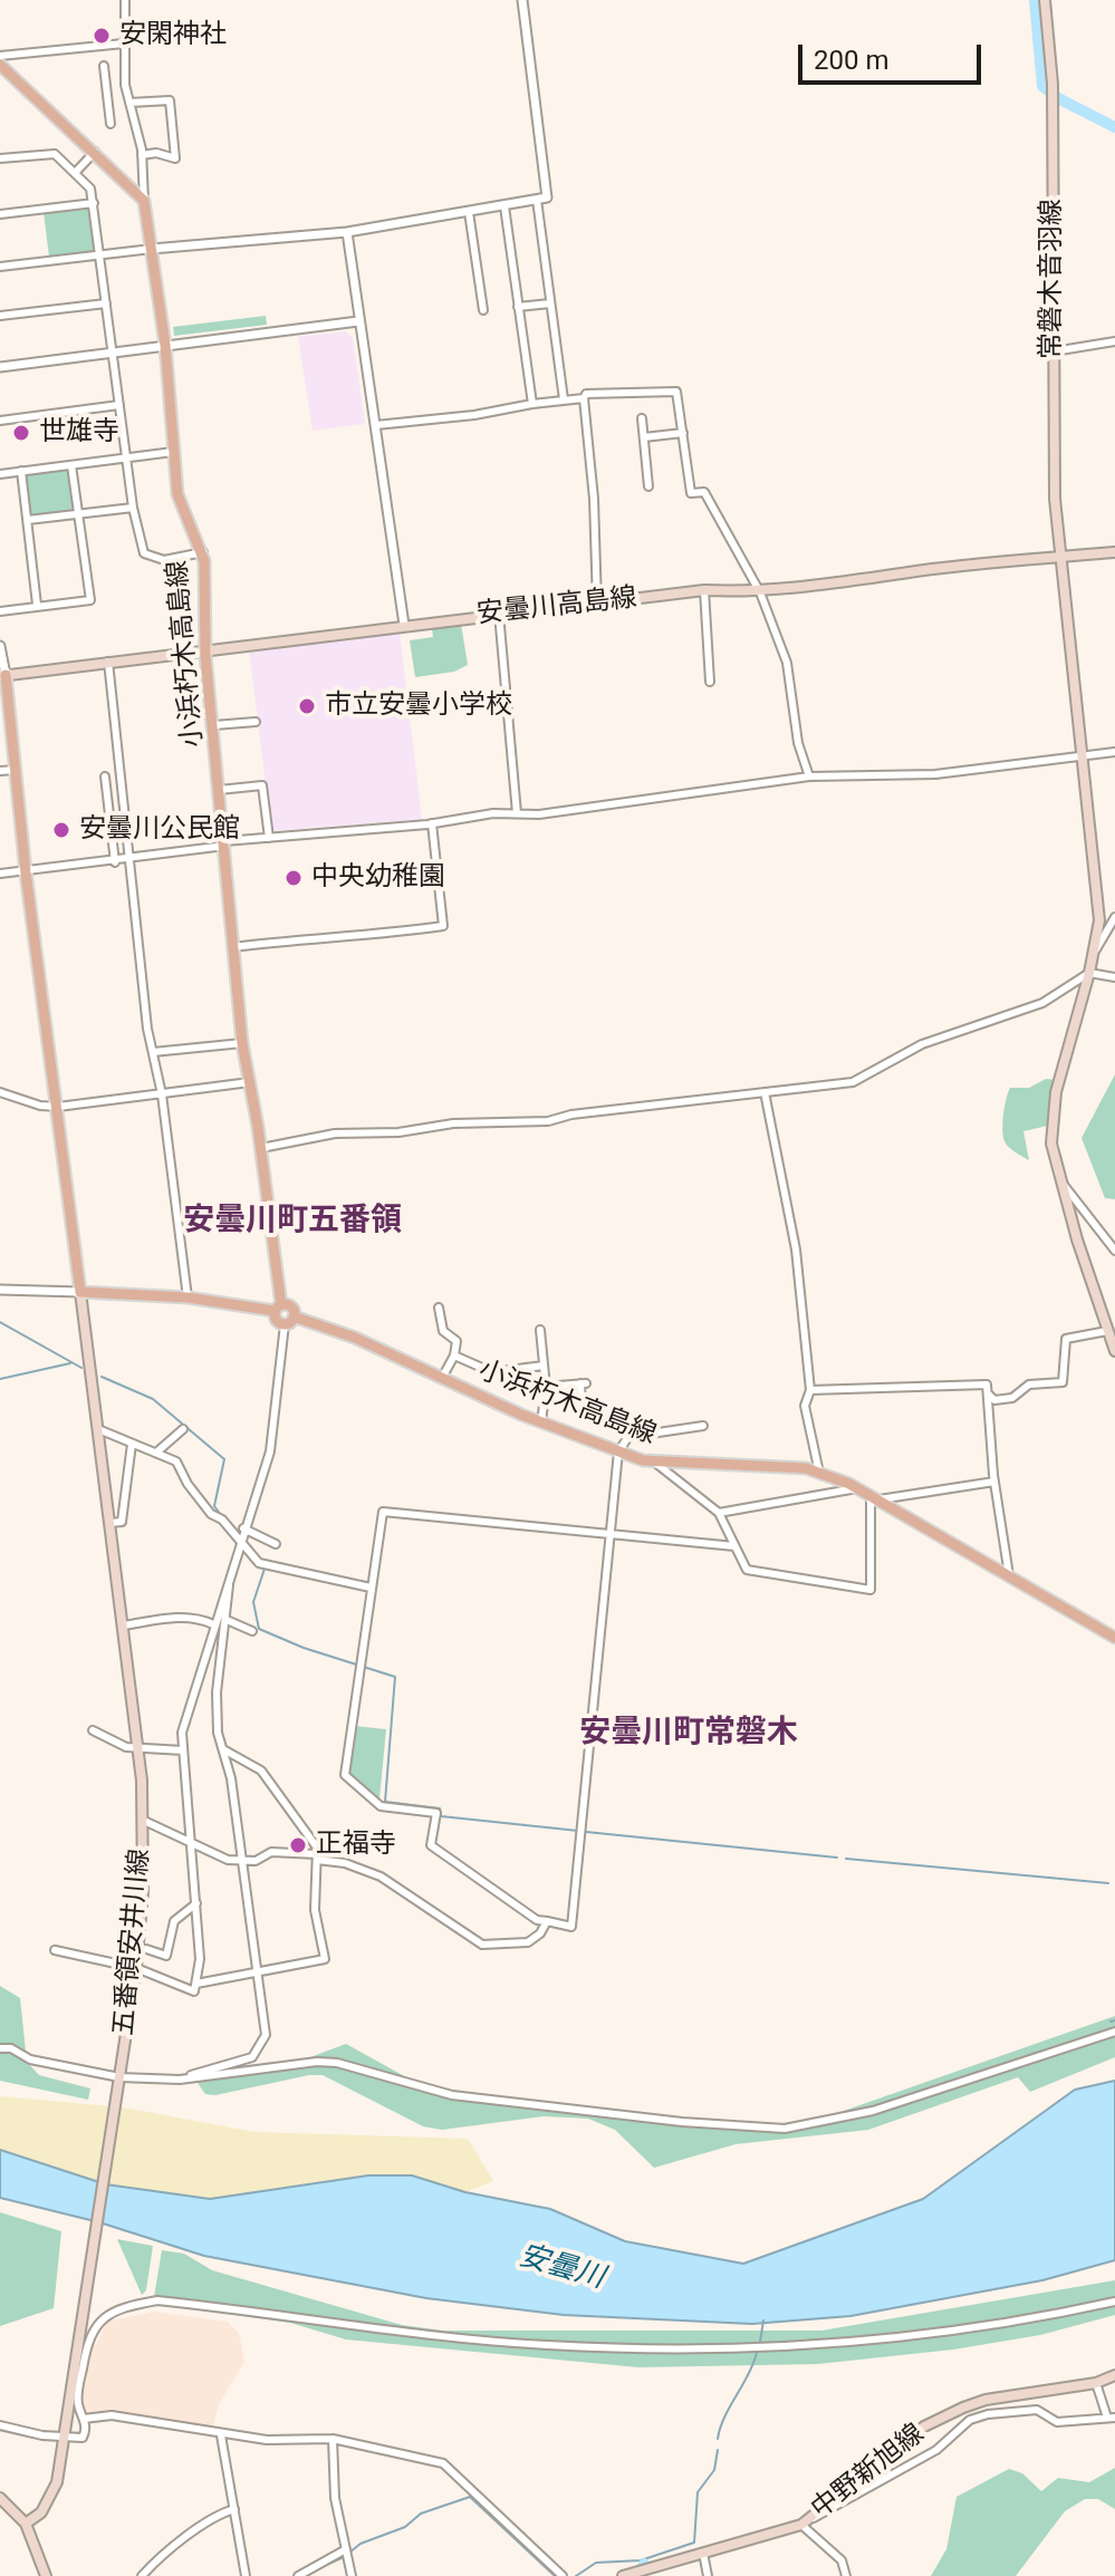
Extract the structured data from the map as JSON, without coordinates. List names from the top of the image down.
{
  "streets": {
    "main road": [
      "常磐木音羽線",
      "安曇川高島線",
      "小浜朽木高島線",
      "五番領安井川線",
      "中野新旭線"
    ]
  },
  "crossings": [
    ["常磐木音羽線", "安曇川高島線"],
    ["安曇川高島線", "小浜朽木高島線"]
  ],
  "districts": ["安曇川町五番領", "安曇川町常磐木"],
  "water": ["安曇川"],
  "places": [
    "安閑神社",
    "世雄寺",
    "市立安曇小学校",
    "安曇川公民館",
    "中央幼稚園",
    "正福寺"
  ],
  "scale_bar": "200 m"
}
